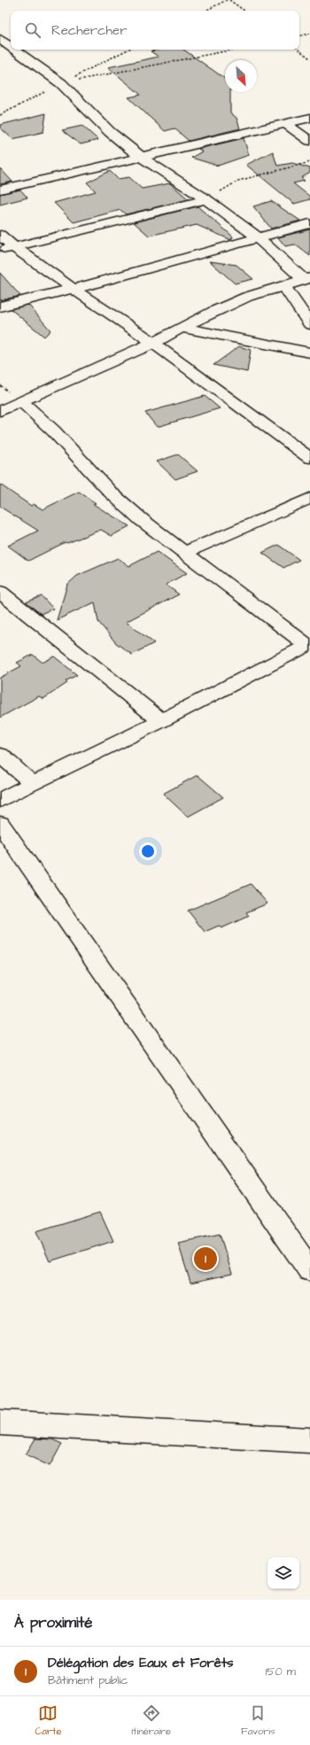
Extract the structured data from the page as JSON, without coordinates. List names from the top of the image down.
{
  "north": "bottom right",
  "page": {
    "search": "Rechercher",
    "pins": "1",
    "heading": "À proximité",
    "list": [
      {
        "mark": "1",
        "name": "Délégation des Eaux et Forêts",
        "note": "Bâtiment public",
        "value": "150 m"
      }
    ],
    "nav": ["Carte", "Itinéraire", "Favoris"]
  }
}
